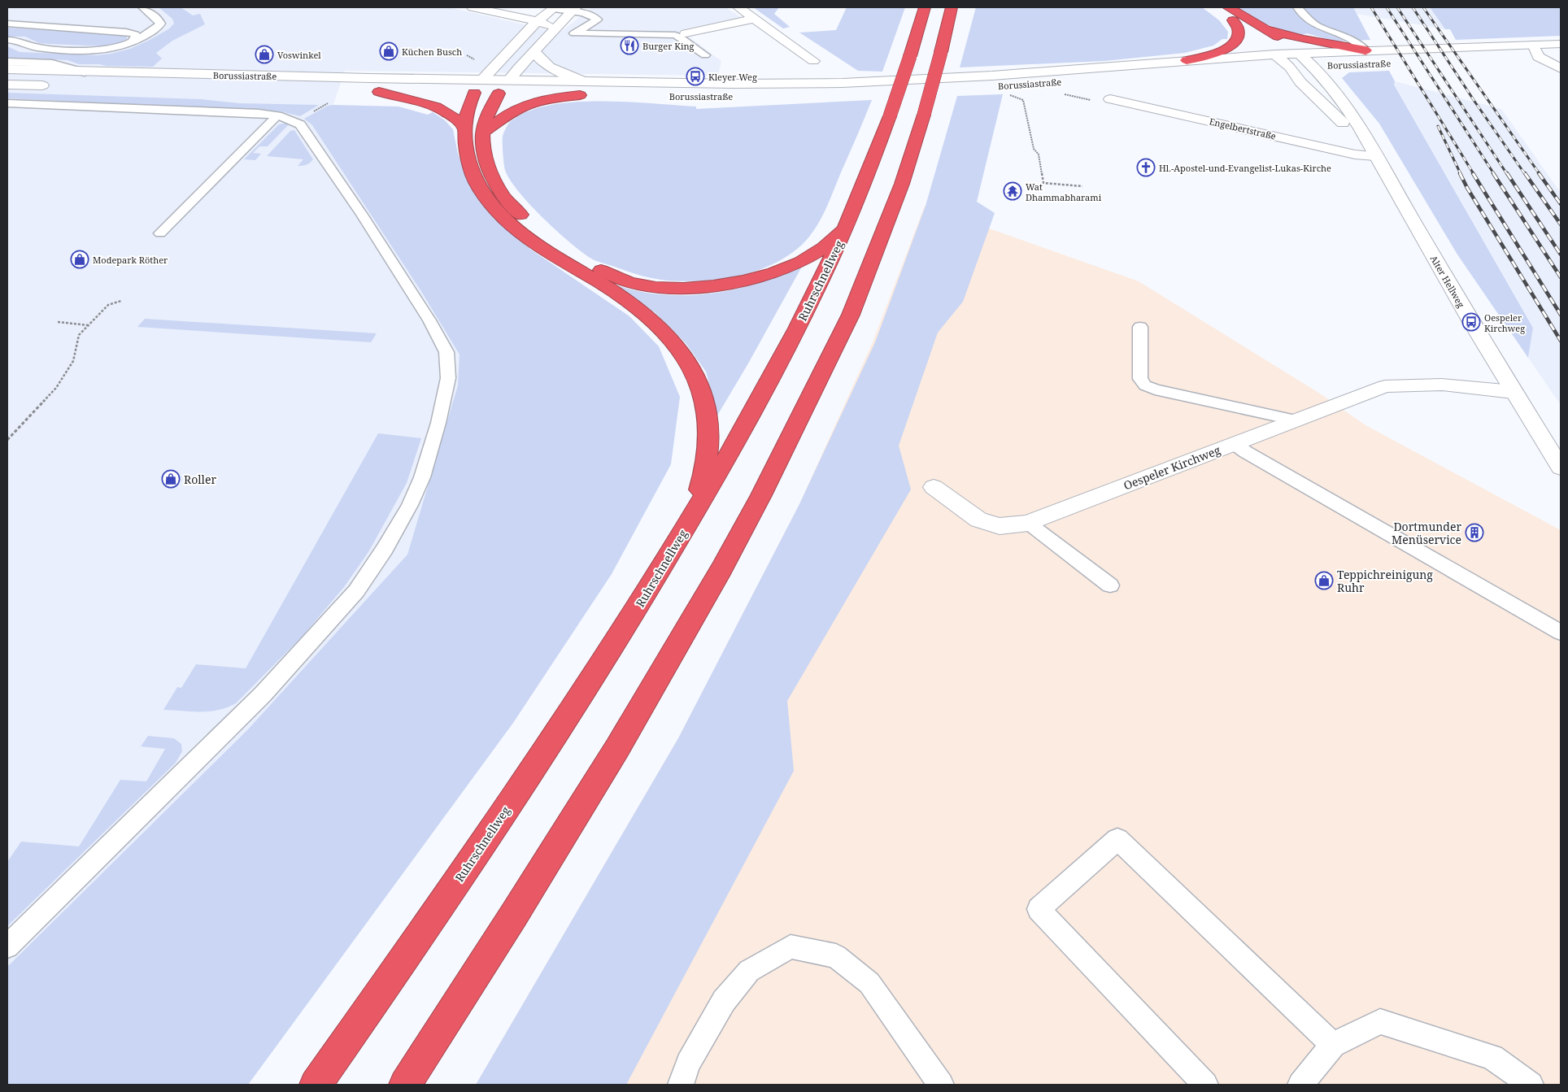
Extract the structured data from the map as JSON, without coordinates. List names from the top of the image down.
{
  "streets": {
    "highway": ["Ruhrschnellweg"],
    "main road": [
      "Borussiastraße",
      "Engelbertstraße",
      "Alter Hellweg",
      "Oespeler Kirchweg"
    ]
  },
  "crossings": [
    ["Borussiastraße", "Alter Hellweg"],
    ["Engelbertstraße", "Alter Hellweg"],
    ["Alter Hellweg", "Oespeler Kirchweg"]
  ],
  "places": {
    "restaurant": ["Burger King"],
    "shop": [
      "Küchen Busch",
      "Voswinkel",
      "Modepark Röther",
      "Roller",
      "Teppichreinigung Ruhr"
    ],
    "bus stop": ["Kleyer Weg", "Oespeler Kirchweg"],
    "church": ["Hl.-Apostel-und-Evangelist-Lukas-Kirche"],
    "temple": ["Wat Dhammabharami"],
    "building": ["Dortmunder Menüservice"]
  }
}
